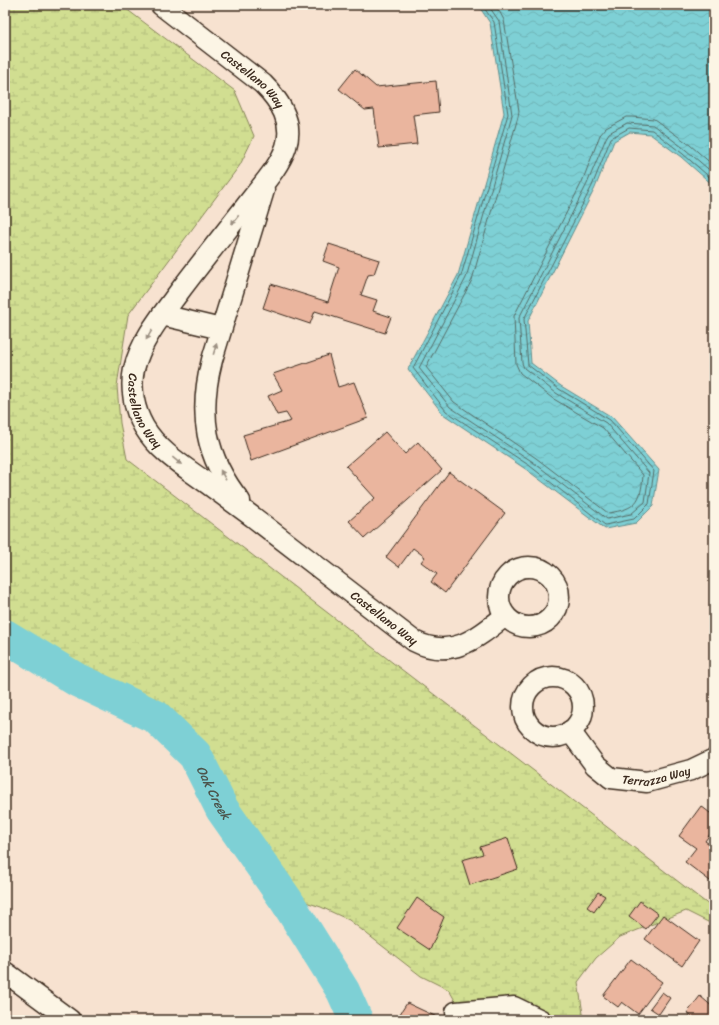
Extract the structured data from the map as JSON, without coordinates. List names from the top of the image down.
{
  "streets": {
    "street": ["Castellano Way", "Terrazza Way"]
  },
  "water": ["Oak Creek"]
}
